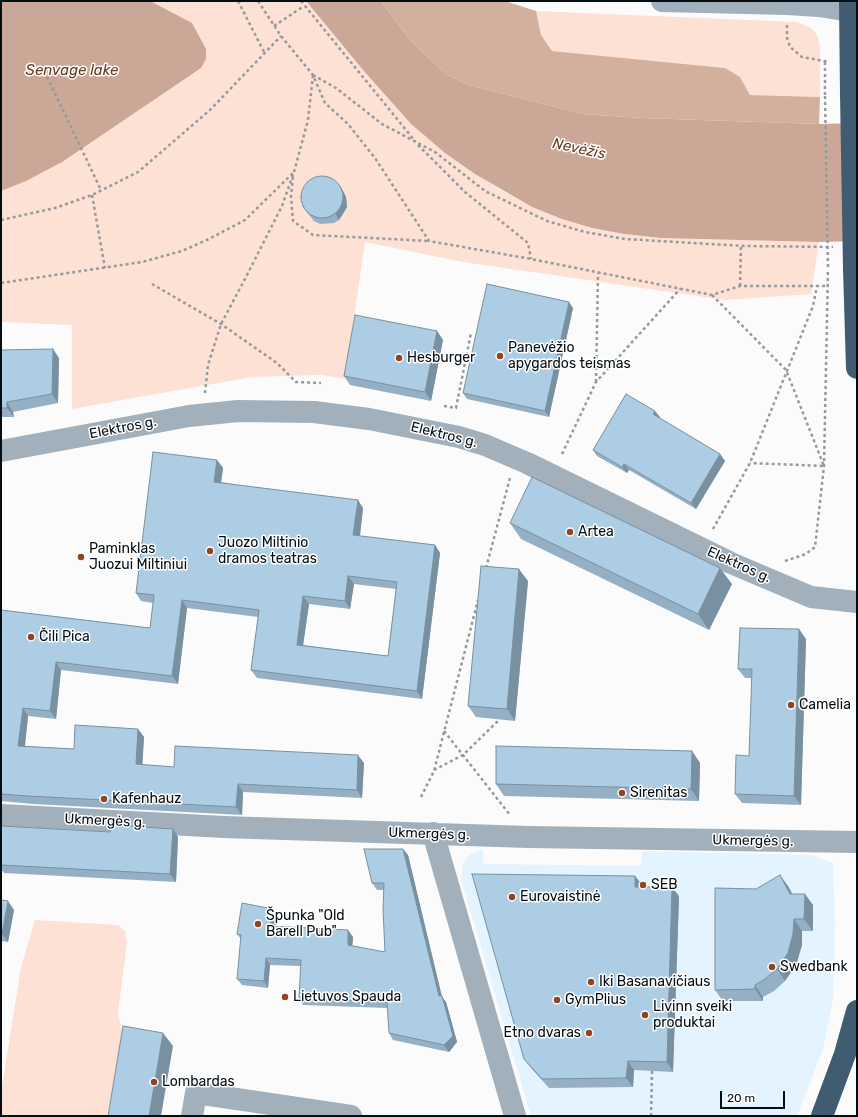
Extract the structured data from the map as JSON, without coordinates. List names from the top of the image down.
{
  "streets": {
    "street": ["Elektros g.", "Ukmergės g."]
  },
  "water": ["Senvage lake", "Nevėžis"],
  "places": [
    "Panevėžio apygardos teismas",
    "Hesburger",
    "Artea",
    "Juozo Miltinio dramos teatras",
    "Paminklas Juozui Miltiniui",
    "Čili Pica",
    "Camelia",
    "Sirenitas",
    "Kafenhauz",
    "SEB",
    "Eurovaistinė",
    "Špunka \"Old Barell Pub\"",
    "Swedbank",
    "Iki Basanavičiaus",
    "Lietuvos Spauda",
    "GymPlius",
    "Livinn sveiki produktai",
    "Etno dvaras",
    "Lombardas"
  ],
  "scale_bar": "20 m"
}
